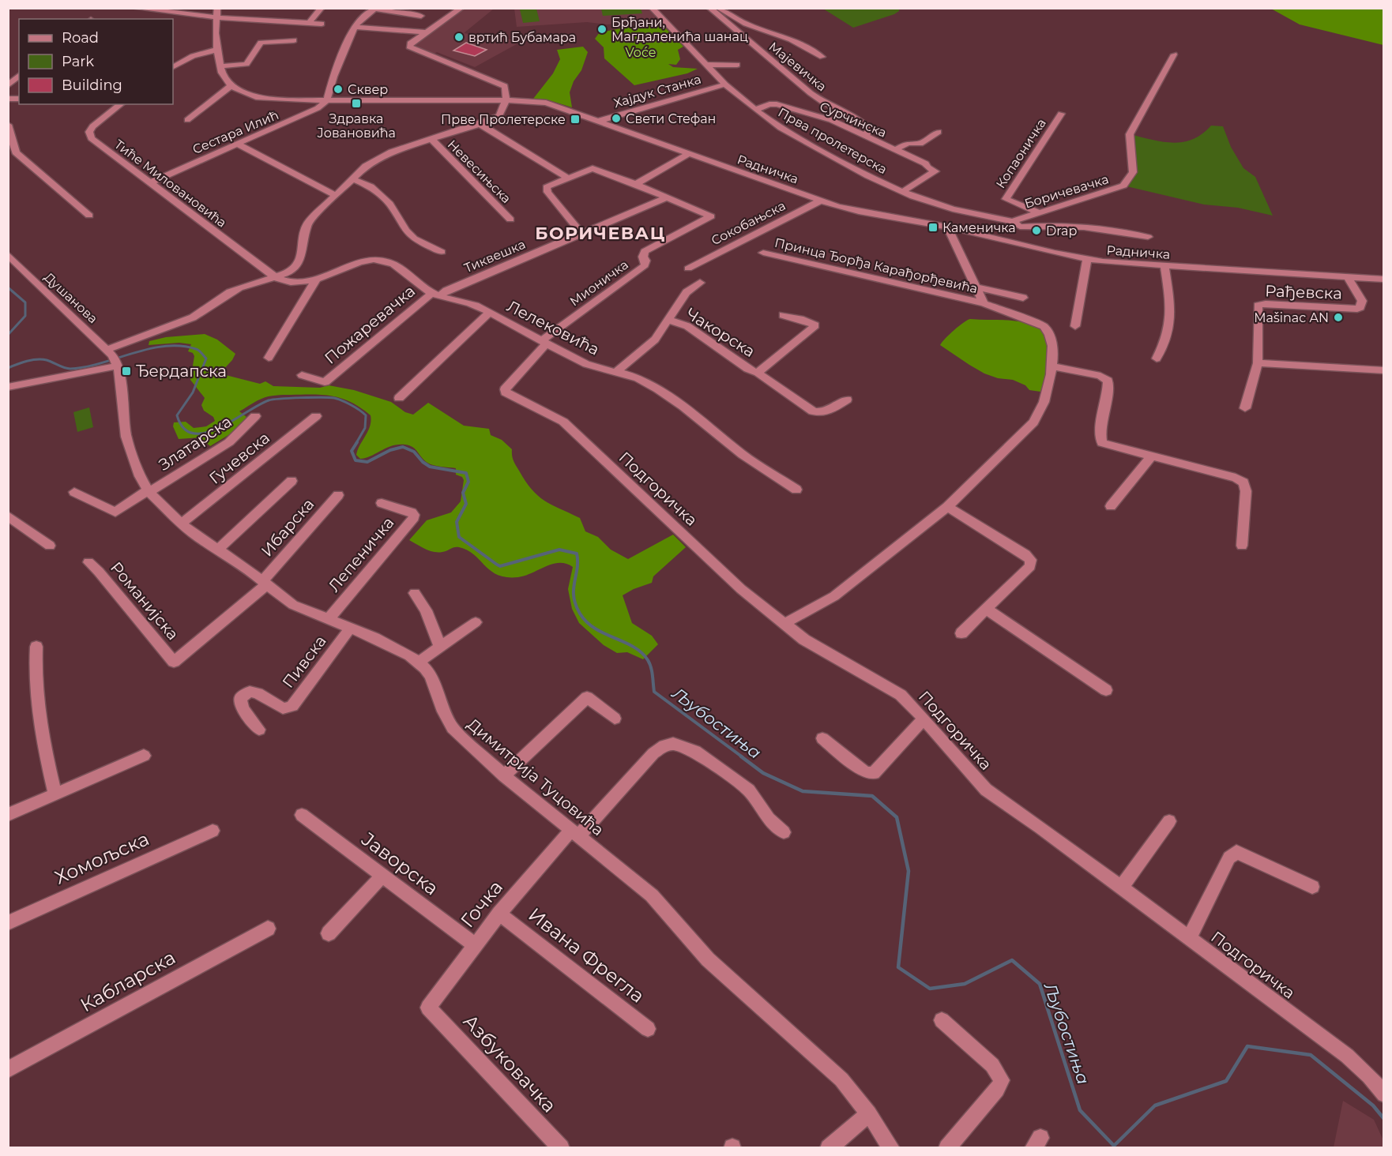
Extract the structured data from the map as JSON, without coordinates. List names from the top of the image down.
{
  "streets": {
    "street": [
      "Мајевичка",
      "Хајдук Станка",
      "Сурчинска",
      "Сестара Илић",
      "Прва пролетерска",
      "Копаоничка",
      "Радничка",
      "Невесињска",
      "Тиће Миловановића",
      "Боричевачка",
      "Сокобањска",
      "Тиквешка",
      "Принца Ђорђа Карађорђевића",
      "Мионичка",
      "Рађевска",
      "Душанова",
      "Пожаревачка",
      "Лелековића",
      "Чакорска",
      "Златарска",
      "Гучевска",
      "Подгоричка",
      "Ибарска",
      "Лепеничка",
      "Романијска",
      "Пивска",
      "Димитрија Туцовића",
      "Хомољска",
      "Јаворска",
      "Гочка",
      "Ивана Фрегла",
      "Кабларска",
      "Азбуковачка"
    ]
  },
  "crossings": [
    ["Мајевичка", "Сурчинска"],
    ["Хајдук Станка", "Прва пролетерска"],
    ["Хајдук Станка", "Радничка"],
    ["Сурчинска", "Прва пролетерска"],
    ["Сестара Илић", "Радничка"],
    ["Сестара Илић", "Тиће Миловановића"],
    ["Прва пролетерска", "Боричевачка"],
    ["Копаоничка", "Боричевачка"],
    ["Радничка", "Сокобањска"],
    ["Радничка", "Рађевска"],
    ["Тиће Миловановића", "Лелековића"],
    ["Тиквешка", "Мионичка"],
    ["Тиквешка", "Пожаревачка"],
    ["Тиквешка", "Лелековића"],
    ["Мионичка", "Лелековића"],
    ["Мионичка", "Подгоричка"],
    ["Душанова", "Димитрија Туцовића"],
    ["Пожаревачка", "Лелековића"],
    ["Лелековића", "Чакорска"],
    ["Златарска", "Димитрија Туцовића"],
    ["Гучевска", "Димитрија Туцовића"],
    ["Ибарска", "Романијска"],
    ["Ибарска", "Димитрија Туцовића"],
    ["Лепеничка", "Димитрија Туцовића"],
    ["Пивска", "Димитрија Туцовића"],
    ["Димитрија Туцовића", "Гочка"],
    ["Јаворска", "Гочка"],
    ["Гочка", "Ивана Фрегла"],
    ["Гочка", "Азбуковачка"]
  ],
  "districts": ["БОРИЧЕВАЦ"],
  "water": ["Љубостиња"],
  "parks": ["Voće"],
  "places": {
    "other": [
      "Брђани, Магдаленића шанац",
      "вртић Бубамара",
      "Сквер",
      "Свети Стефан",
      "Drap",
      "Mašinac AN"
    ],
    "transit": [
      "Здравка Јовановића",
      "Прве Пролетерске",
      "Каменичка",
      "Ђердапска"
    ]
  },
  "legend": ["Road", "Park", "Building"]
}
